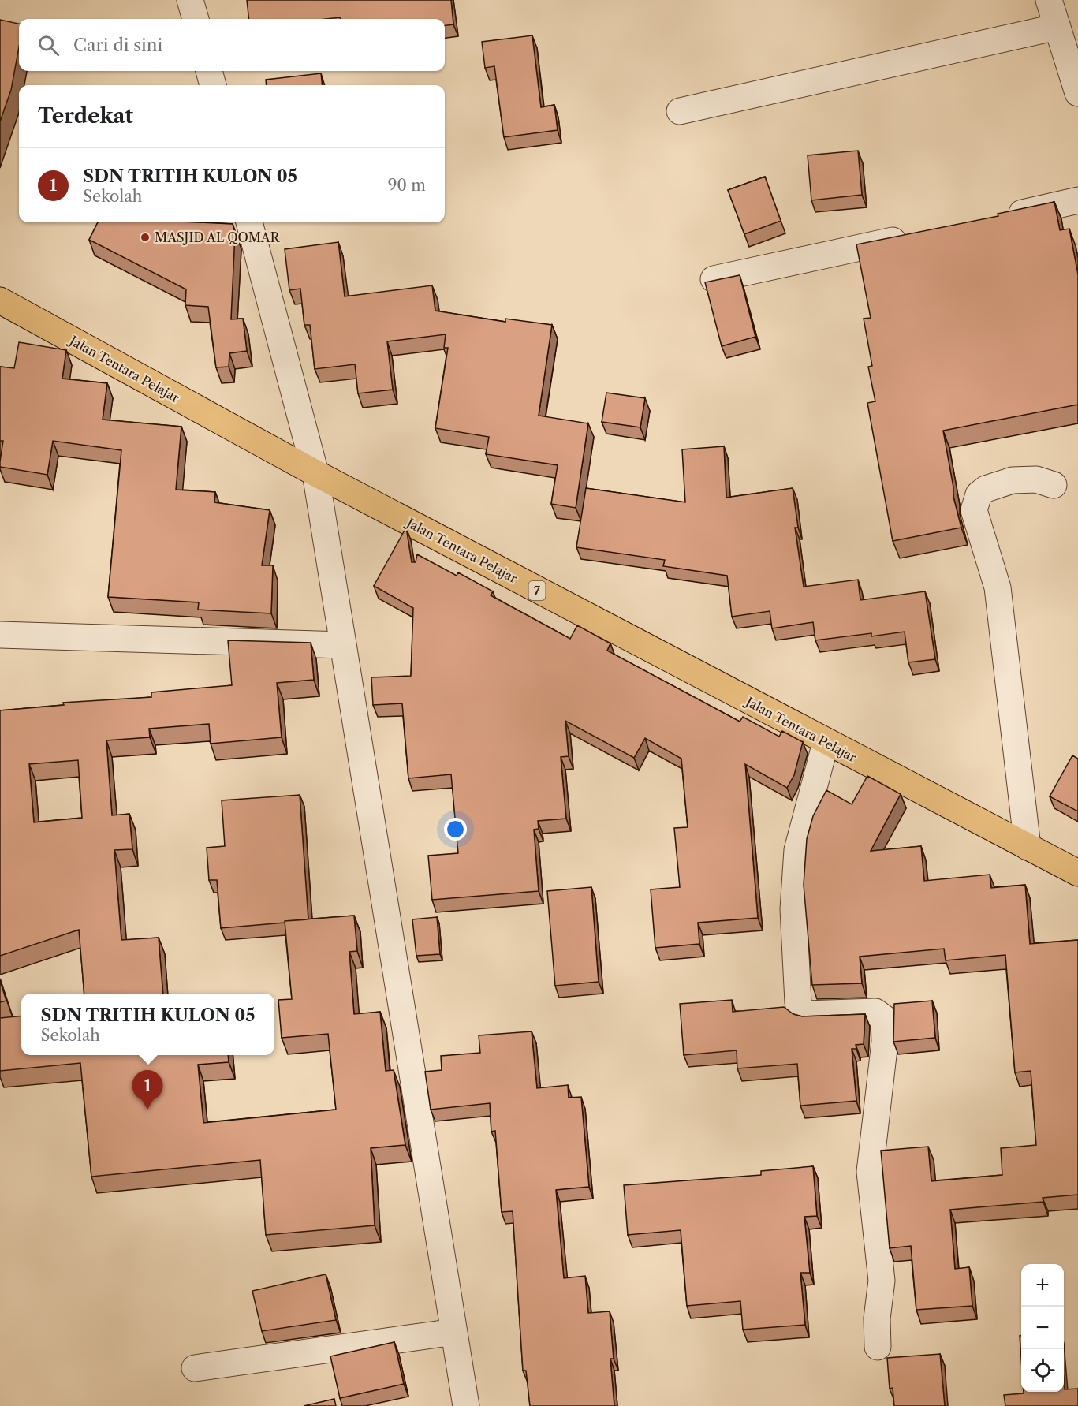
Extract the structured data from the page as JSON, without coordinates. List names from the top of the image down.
{
  "streets": {
    "highway": ["Jalan Tentara Pelajar", "7"]
  },
  "places": ["MASJID AL QOMAR"],
  "page": {
    "search": "Cari di sini",
    "heading": "Terdekat",
    "list": [
      {
        "mark": "1",
        "name": "SDN TRITIH KULON 05",
        "note": "Sekolah",
        "value": "90 m"
      }
    ],
    "popup": ["SDN TRITIH KULON 05", "Sekolah"],
    "pins": "1",
    "map_buttons": ["+", "−"]
  }
}
